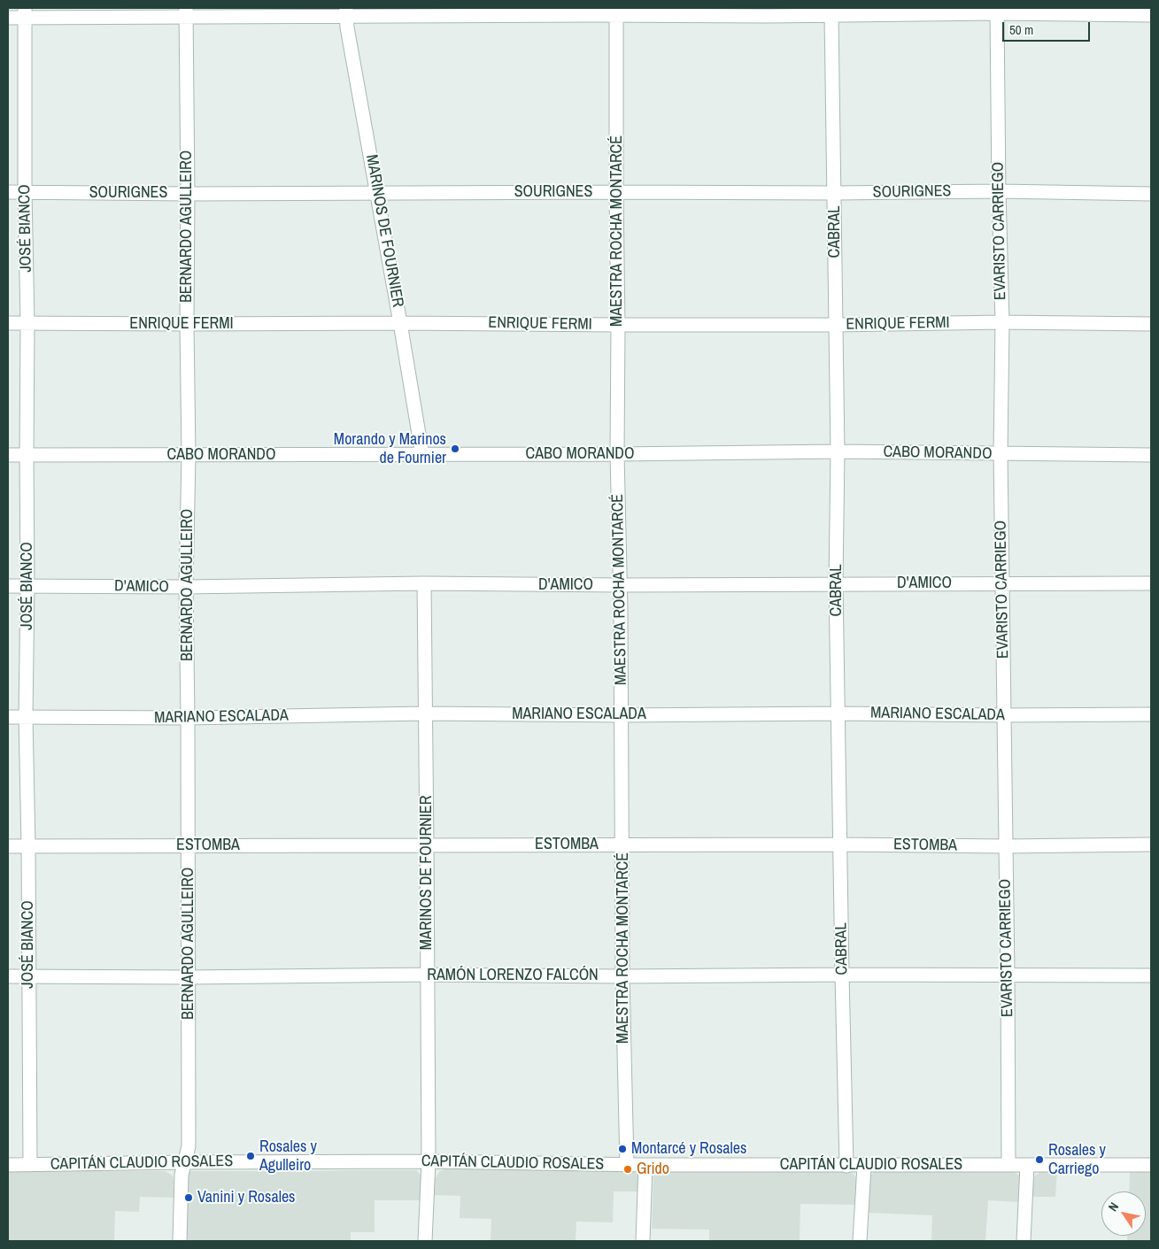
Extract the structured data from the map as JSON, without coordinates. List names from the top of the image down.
{
  "streets": {
    "street": [
      "SOURIGNES",
      "BERNARDO AGULLEIRO",
      "JOSÉ BIANCO",
      "MARINOS DE FOURNIER",
      "MAESTRA ROCHA MONTARCÉ",
      "EVARISTO CARRIEGO",
      "CABRAL",
      "ENRIQUE FERMI",
      "CABO MORANDO",
      "D'AMICO",
      "MARIANO ESCALADA",
      "ESTOMBA",
      "RAMÓN LORENZO FALCÓN",
      "CAPITÁN CLAUDIO ROSALES"
    ]
  },
  "crossings": [
    ["SOURIGNES", "BERNARDO AGULLEIRO"],
    ["SOURIGNES", "JOSÉ BIANCO"],
    ["SOURIGNES", "MARINOS DE FOURNIER"],
    ["SOURIGNES", "MAESTRA ROCHA MONTARCÉ"],
    ["SOURIGNES", "EVARISTO CARRIEGO"],
    ["SOURIGNES", "CABRAL"],
    ["BERNARDO AGULLEIRO", "ENRIQUE FERMI"],
    ["BERNARDO AGULLEIRO", "CABO MORANDO"],
    ["BERNARDO AGULLEIRO", "D'AMICO"],
    ["BERNARDO AGULLEIRO", "MARIANO ESCALADA"],
    ["BERNARDO AGULLEIRO", "ESTOMBA"],
    ["BERNARDO AGULLEIRO", "RAMÓN LORENZO FALCÓN"],
    ["BERNARDO AGULLEIRO", "CAPITÁN CLAUDIO ROSALES"],
    ["JOSÉ BIANCO", "ENRIQUE FERMI"],
    ["JOSÉ BIANCO", "CABO MORANDO"],
    ["JOSÉ BIANCO", "D'AMICO"],
    ["JOSÉ BIANCO", "MARIANO ESCALADA"],
    ["JOSÉ BIANCO", "ESTOMBA"],
    ["JOSÉ BIANCO", "RAMÓN LORENZO FALCÓN"],
    ["JOSÉ BIANCO", "CAPITÁN CLAUDIO ROSALES"],
    ["MARINOS DE FOURNIER", "ENRIQUE FERMI"],
    ["MARINOS DE FOURNIER", "CABO MORANDO"],
    ["MARINOS DE FOURNIER", "D'AMICO"],
    ["MARINOS DE FOURNIER", "MARIANO ESCALADA"],
    ["MARINOS DE FOURNIER", "ESTOMBA"],
    ["MARINOS DE FOURNIER", "RAMÓN LORENZO FALCÓN"],
    ["MARINOS DE FOURNIER", "CAPITÁN CLAUDIO ROSALES"],
    ["MAESTRA ROCHA MONTARCÉ", "ENRIQUE FERMI"],
    ["MAESTRA ROCHA MONTARCÉ", "CABO MORANDO"],
    ["MAESTRA ROCHA MONTARCÉ", "D'AMICO"],
    ["MAESTRA ROCHA MONTARCÉ", "MARIANO ESCALADA"],
    ["MAESTRA ROCHA MONTARCÉ", "ESTOMBA"],
    ["MAESTRA ROCHA MONTARCÉ", "RAMÓN LORENZO FALCÓN"],
    ["MAESTRA ROCHA MONTARCÉ", "CAPITÁN CLAUDIO ROSALES"],
    ["EVARISTO CARRIEGO", "ENRIQUE FERMI"],
    ["EVARISTO CARRIEGO", "CABO MORANDO"],
    ["EVARISTO CARRIEGO", "D'AMICO"],
    ["EVARISTO CARRIEGO", "MARIANO ESCALADA"],
    ["EVARISTO CARRIEGO", "ESTOMBA"],
    ["EVARISTO CARRIEGO", "RAMÓN LORENZO FALCÓN"],
    ["EVARISTO CARRIEGO", "CAPITÁN CLAUDIO ROSALES"],
    ["CABRAL", "ENRIQUE FERMI"],
    ["CABRAL", "CABO MORANDO"],
    ["CABRAL", "D'AMICO"],
    ["CABRAL", "MARIANO ESCALADA"],
    ["CABRAL", "ESTOMBA"],
    ["CABRAL", "RAMÓN LORENZO FALCÓN"],
    ["CABRAL", "CAPITÁN CLAUDIO ROSALES"]
  ],
  "places": [
    "Morando y Marinos de Fournier",
    "Montarcé y Rosales",
    "Rosales y Agulleiro",
    "Rosales y Carriego",
    "Grido",
    "Vanini y Rosales"
  ],
  "scale_bar": "50 m",
  "north": "top left"
}
